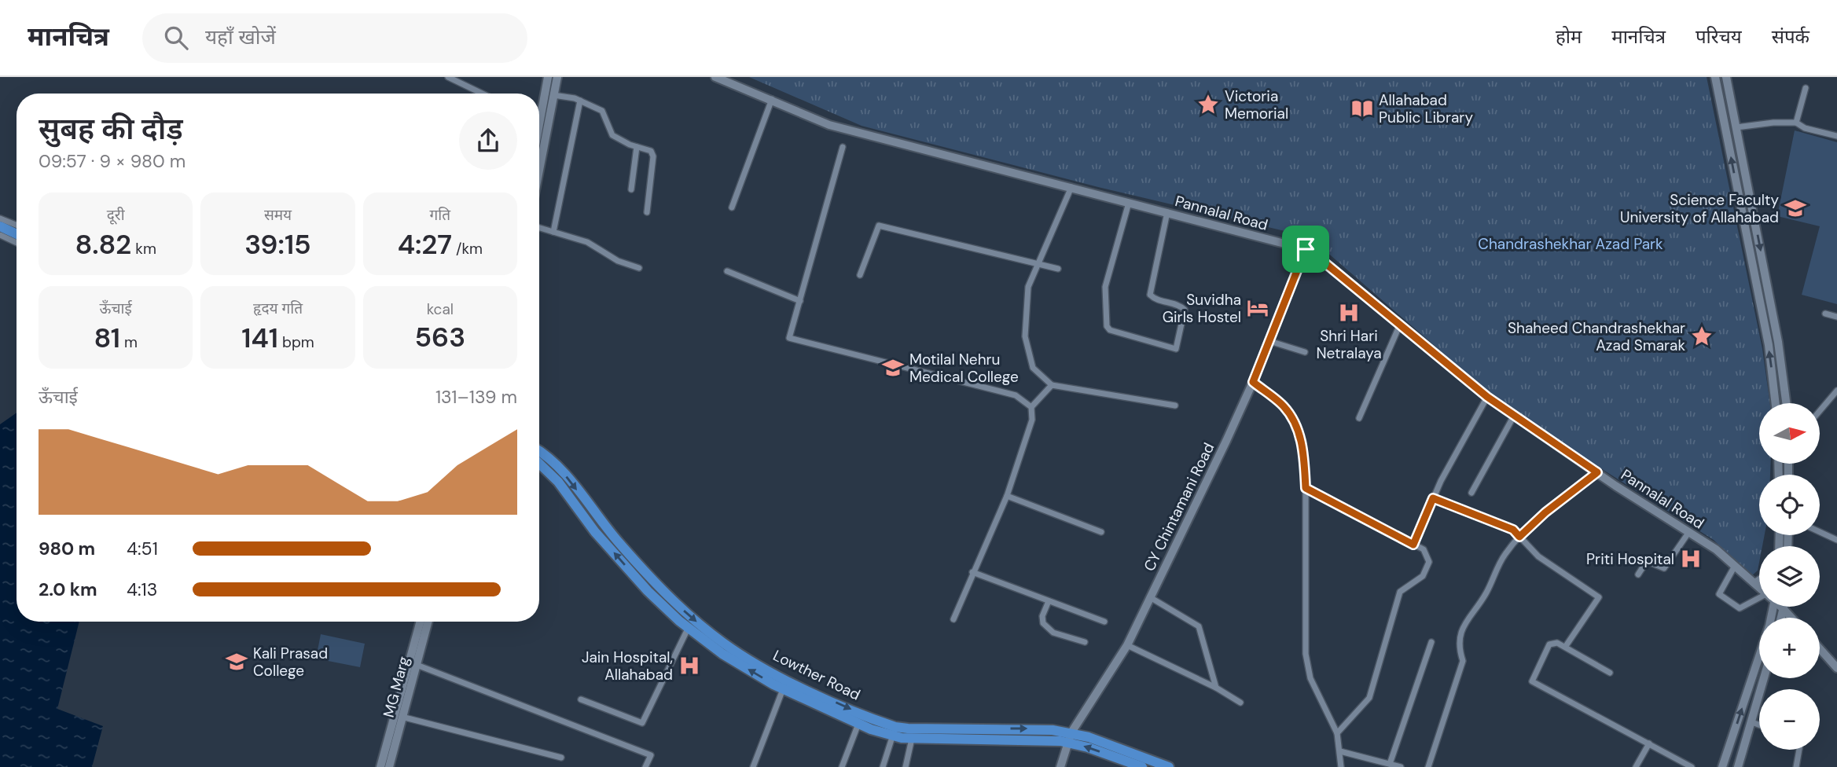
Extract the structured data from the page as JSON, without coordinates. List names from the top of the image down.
{
  "streets": {
    "main road": ["Lowther Road"],
    "street": ["Pannalal Road", "CY Chintamani Road", "MG Marg"]
  },
  "crossings": [
    ["Pannalal Road", "CY Chintamani Road"],
    ["CY Chintamani Road", "Lowther Road"]
  ],
  "parks": ["Chandrashekhar Azad Park"],
  "places": {
    "place": ["Victoria Memorial", "Shaheed Chandrashekhar Azad Smarak"],
    "library": ["Allahabad Public Library"],
    "school or university": ["Science Faculty University of Allahabad", "Motilal Nehru Medical College", "Kali Prasad College"],
    "hotel": ["Suvidha Girls Hostel"],
    "hospital": ["Shri Hari Netralaya", "Priti Hospital", "Jain Hospital, Allahabad"]
  },
  "north": "right",
  "page": {
    "header": "मानचित्र",
    "search": "यहाँ खोजें",
    "nav": [
      "होम",
      "मानचित्र",
      "परिचय",
      "संपर्क"
    ],
    "heading": ["सुबह की दौड़", "09:57 · 9 × 980 m"],
    "stats": [
      ["दूरी", "8.82 km"],
      ["समय", "39:15"],
      ["गति", "4:27 /km"],
      ["ऊँचाई", "81 m"],
      ["हृदय गति", "141 bpm"],
      ["kcal", "563"]
    ],
    "chart": ["ऊँचाई", "131–139 m"],
    "map_buttons": ["+", "−"],
    "list": [
      {
        "name": "980 m",
        "note": "4:51"
      },
      {
        "name": "2.0 km",
        "note": "4:13"
      }
    ]
  }
}
